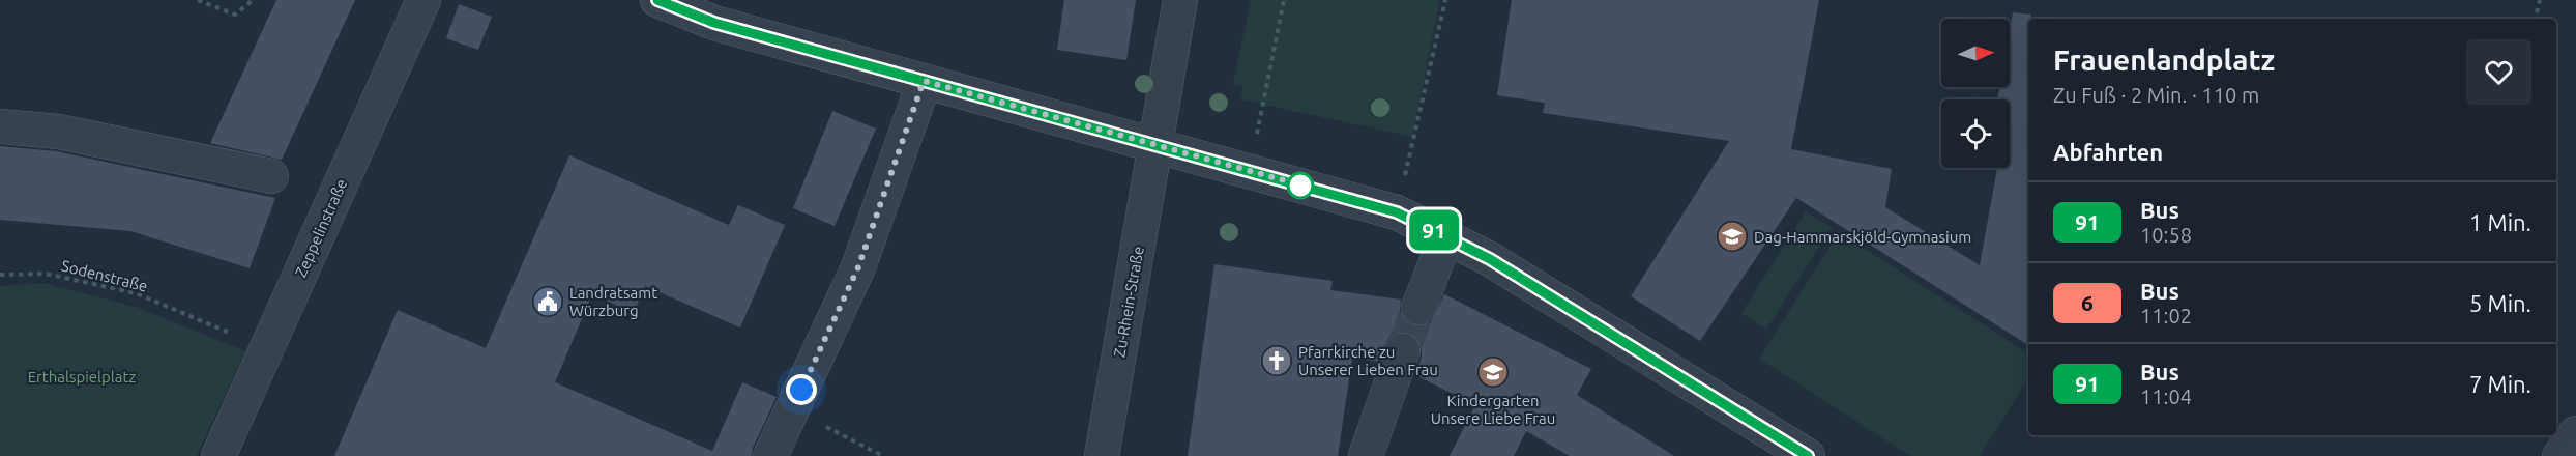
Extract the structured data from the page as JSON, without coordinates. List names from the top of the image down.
{
  "streets": {
    "street": ["Zeppelinstraße", "Zu-Rhein-Straße"],
    "path": ["Sodenstraße"]
  },
  "crossings": [
    ["Zeppelinstraße", "Sodenstraße"]
  ],
  "parks": ["Erthalspielplatz"],
  "places": {
    "school or university": ["Dag-Hammarskjöld-Gymnasium", "Kindergarten Unsere Liebe Frau"],
    "public building": ["Landratsamt Würzburg"],
    "church": ["Pfarrkirche zu Unserer Lieben Frau"]
  },
  "lines": ["bus line 91"],
  "north": "right",
  "page": {
    "on_map": "91",
    "heading": [
      ["Frauenlandplatz", "Zu Fuß · 2 Min. · 110 m"],
      "Abfahrten"
    ],
    "list": [
      {
        "mark": "91",
        "name": "Bus",
        "note": "10:58",
        "value": "1 Min."
      },
      {
        "mark": "6",
        "name": "Bus",
        "note": "11:02",
        "value": "5 Min."
      },
      {
        "mark": "91",
        "name": "Bus",
        "note": "11:04",
        "value": "7 Min."
      }
    ]
  }
}
